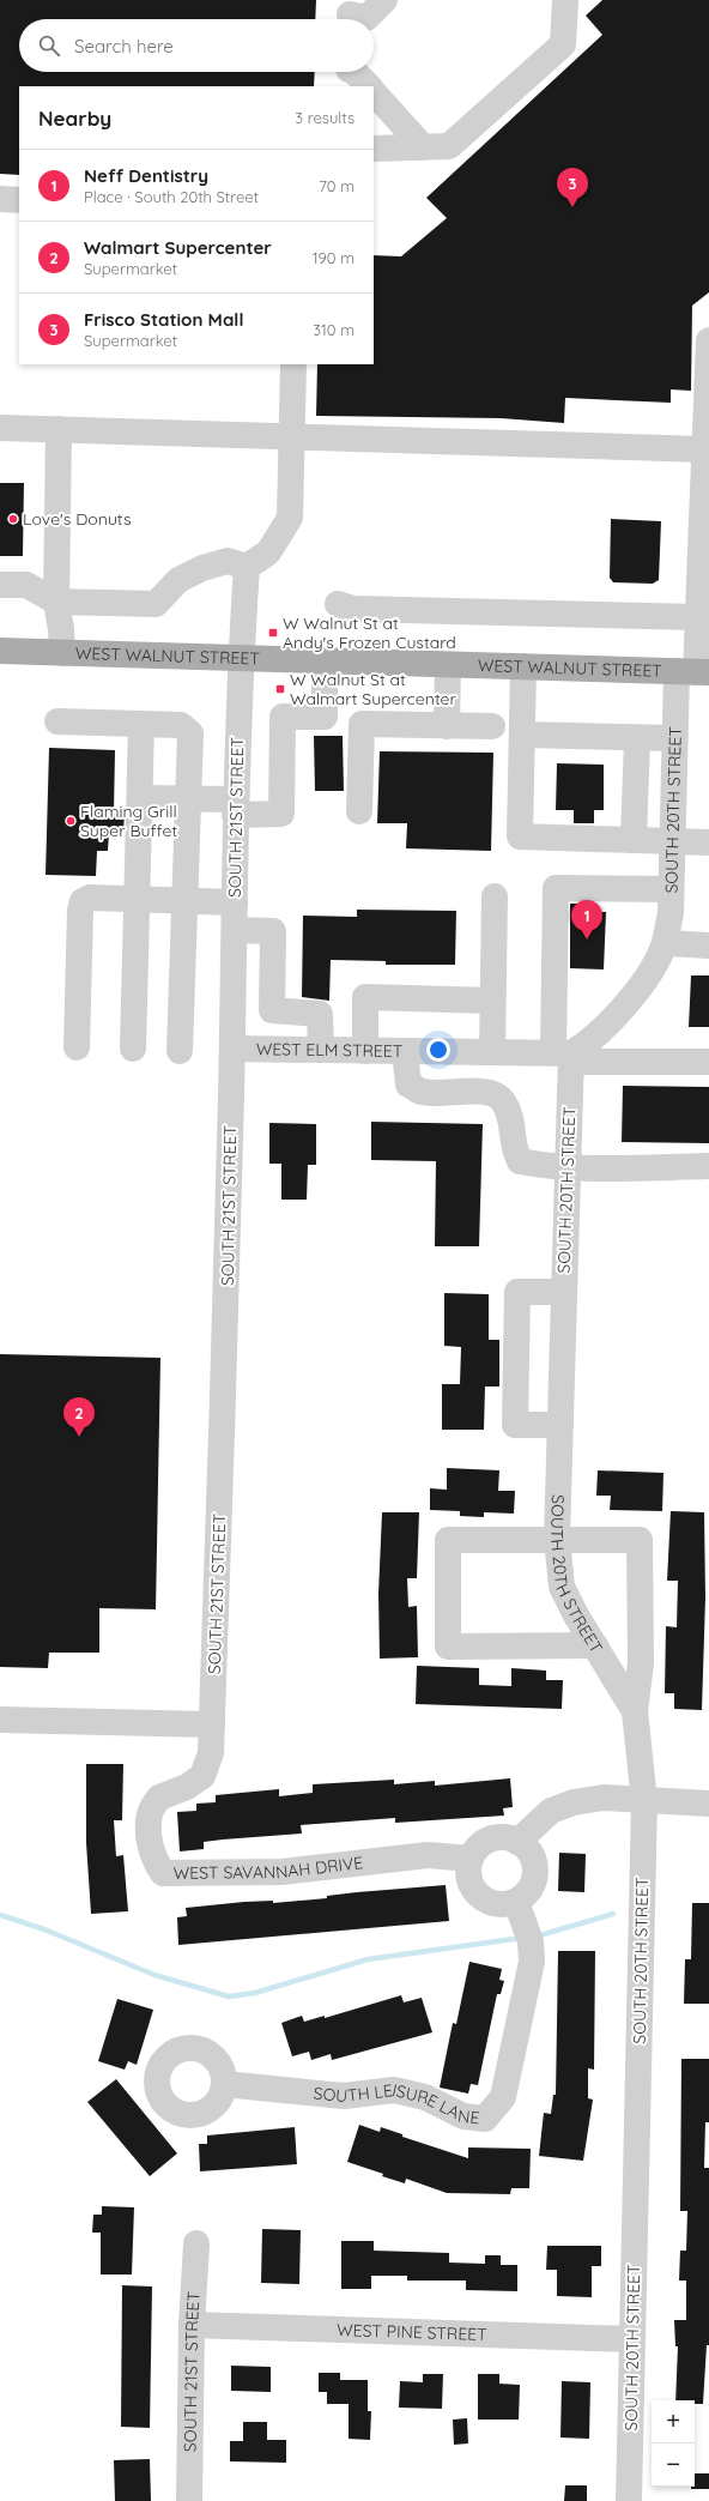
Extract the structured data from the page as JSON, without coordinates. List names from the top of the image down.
{
  "streets": {
    "main road": ["WEST WALNUT STREET"],
    "street": [
      "SOUTH 20TH STREET",
      "SOUTH 21ST STREET",
      "WEST ELM STREET",
      "WEST SAVANNAH DRIVE",
      "SOUTH LEISURE LANE",
      "WEST PINE STREET"
    ]
  },
  "crossings": [
    ["WEST WALNUT STREET", "SOUTH 20TH STREET"],
    ["WEST WALNUT STREET", "SOUTH 21ST STREET"],
    ["SOUTH 20TH STREET", "WEST ELM STREET"],
    ["SOUTH 20TH STREET", "WEST PINE STREET"],
    ["SOUTH 21ST STREET", "WEST ELM STREET"],
    ["SOUTH 21ST STREET", "WEST SAVANNAH DRIVE"],
    ["SOUTH 21ST STREET", "WEST PINE STREET"],
    ["WEST SAVANNAH DRIVE", "SOUTH LEISURE LANE"]
  ],
  "places": {
    "other": ["Love's Donuts", "Flaming Grill Super Buffet"],
    "transit": ["W Walnut St at Andy's Frozen Custard", "W Walnut St at Walmart Supercenter"]
  },
  "page": {
    "search": "Search here",
    "heading": ["Nearby", "3 results"],
    "list": [
      {
        "mark": "1",
        "name": "Neff Dentistry",
        "note": "Place · South 20th Street",
        "value": "70 m"
      },
      {
        "mark": "2",
        "name": "Walmart Supercenter",
        "note": "Supermarket",
        "value": "190 m"
      },
      {
        "mark": "3",
        "name": "Frisco Station Mall",
        "note": "Supermarket",
        "value": "310 m"
      }
    ],
    "pins": ["3", "1", "2"],
    "map_buttons": ["+", "−"]
  }
}
